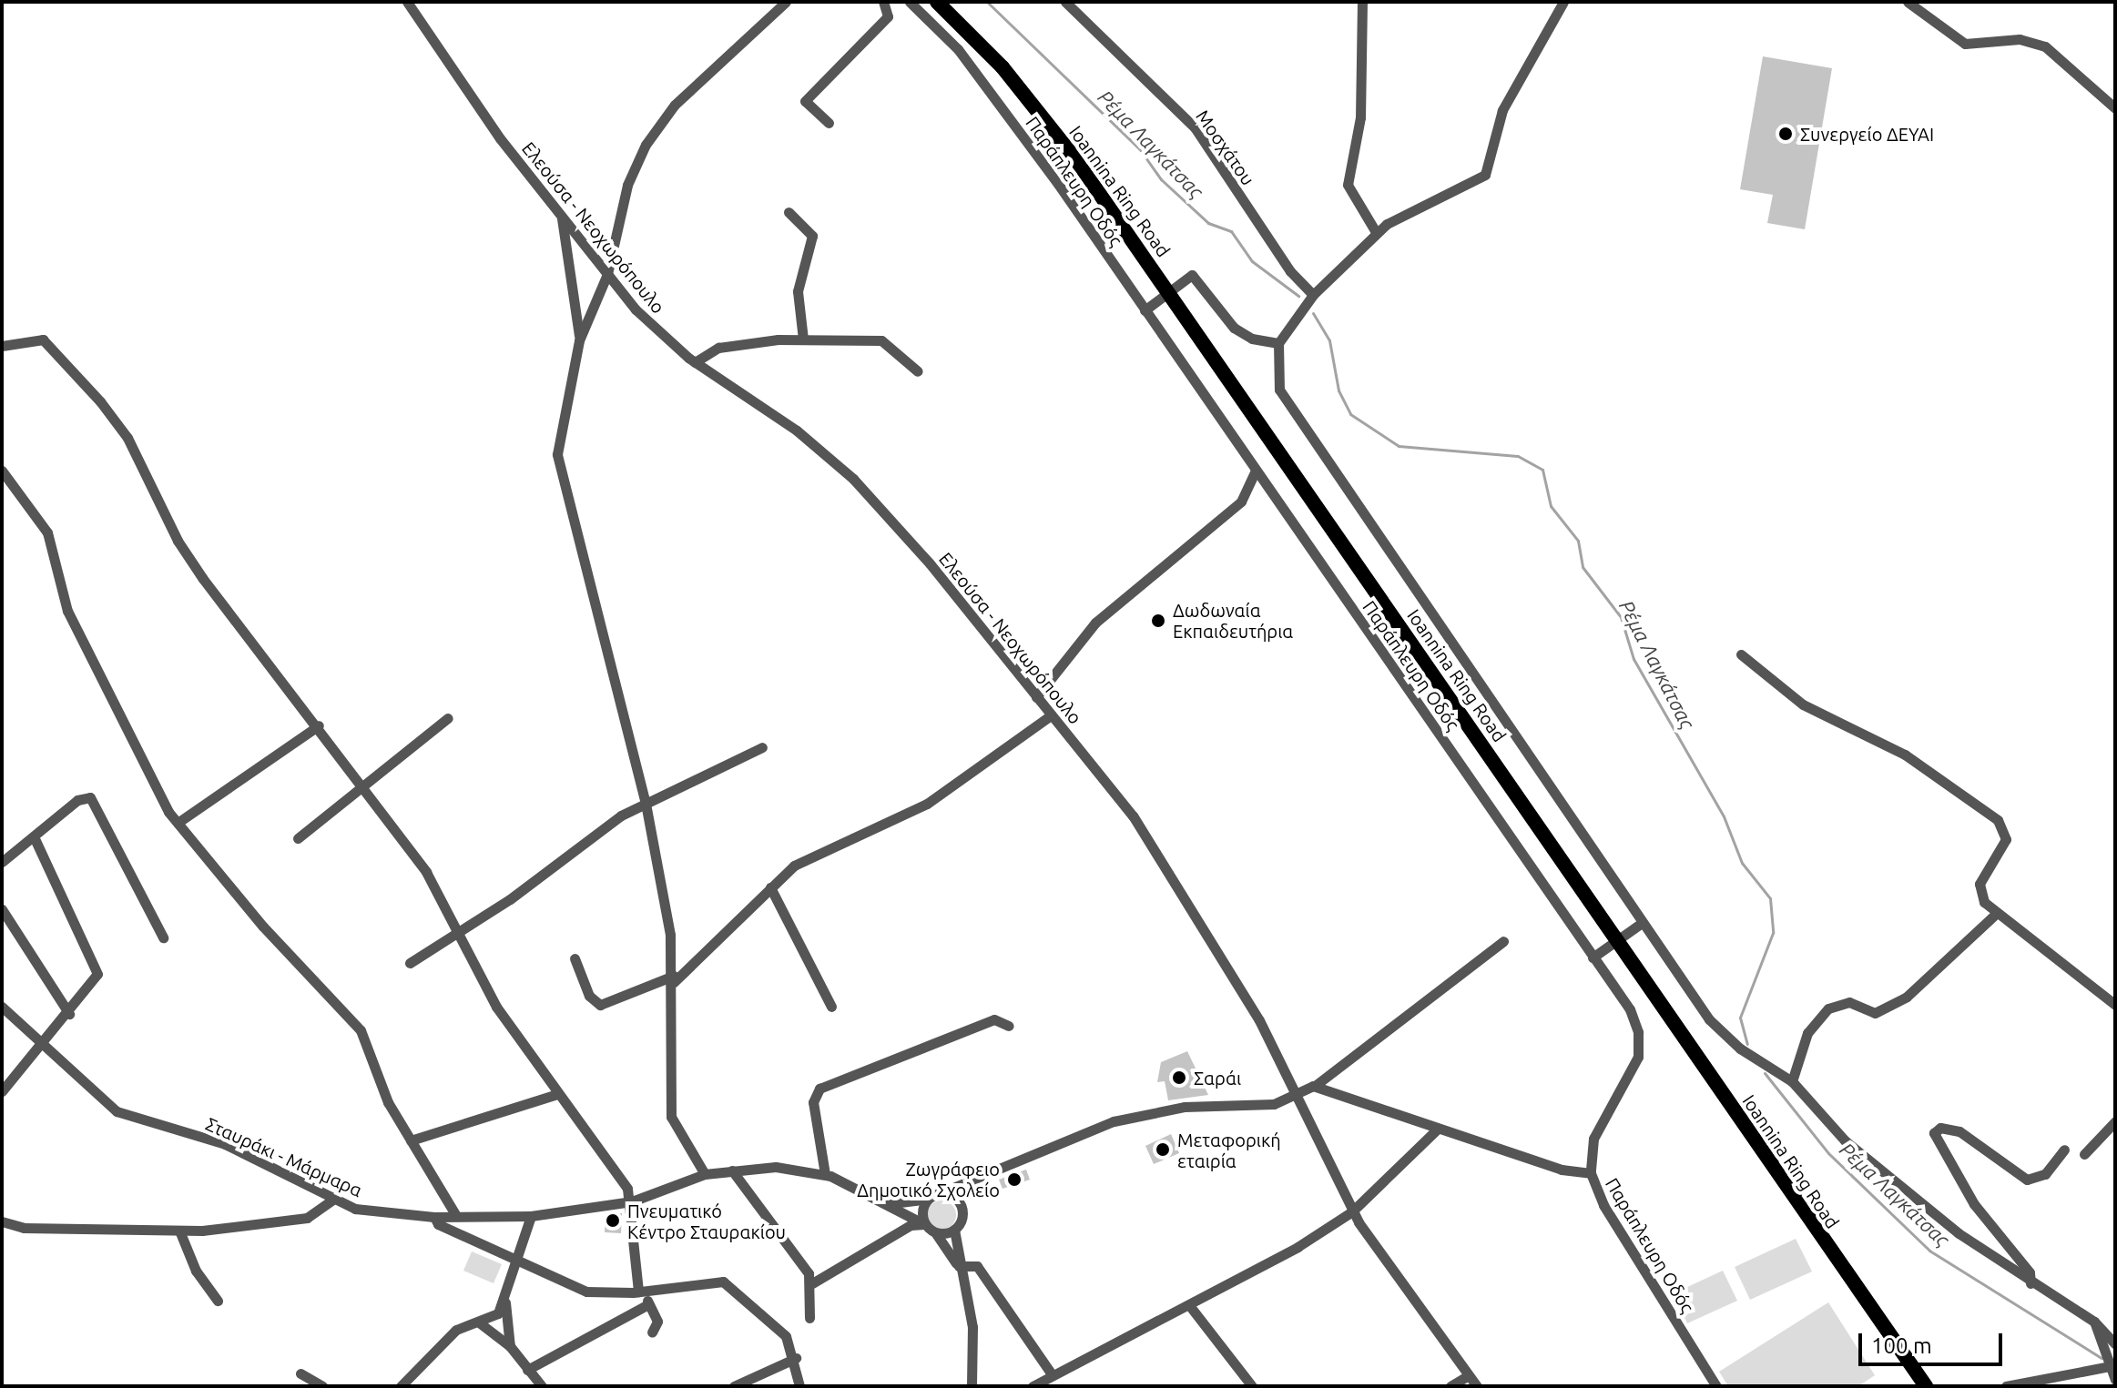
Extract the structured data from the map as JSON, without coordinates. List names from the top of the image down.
{
  "streets": {
    "highway": ["Ioannina Ring Road"],
    "street": [
      "Μοσχάτου",
      "Παράπλευρη Οδός",
      "Ελεούσα - Νεοχωρόπουλο",
      "Σταυράκι - Μάρμαρα"
    ]
  },
  "water": ["Ρέμα Λαγκάτσας"],
  "places": [
    "Συνεργείο ΔΕΥΑΙ",
    "Δωδωναία Εκπαιδευτήρια",
    "Σαράι",
    "Μεταφορική εταιρία",
    "Ζωγράφειο Δημοτικό Σχολείο",
    "Πνευματικό Κέντρο Σταυρακίου"
  ],
  "scale_bar": "100 m"
}
